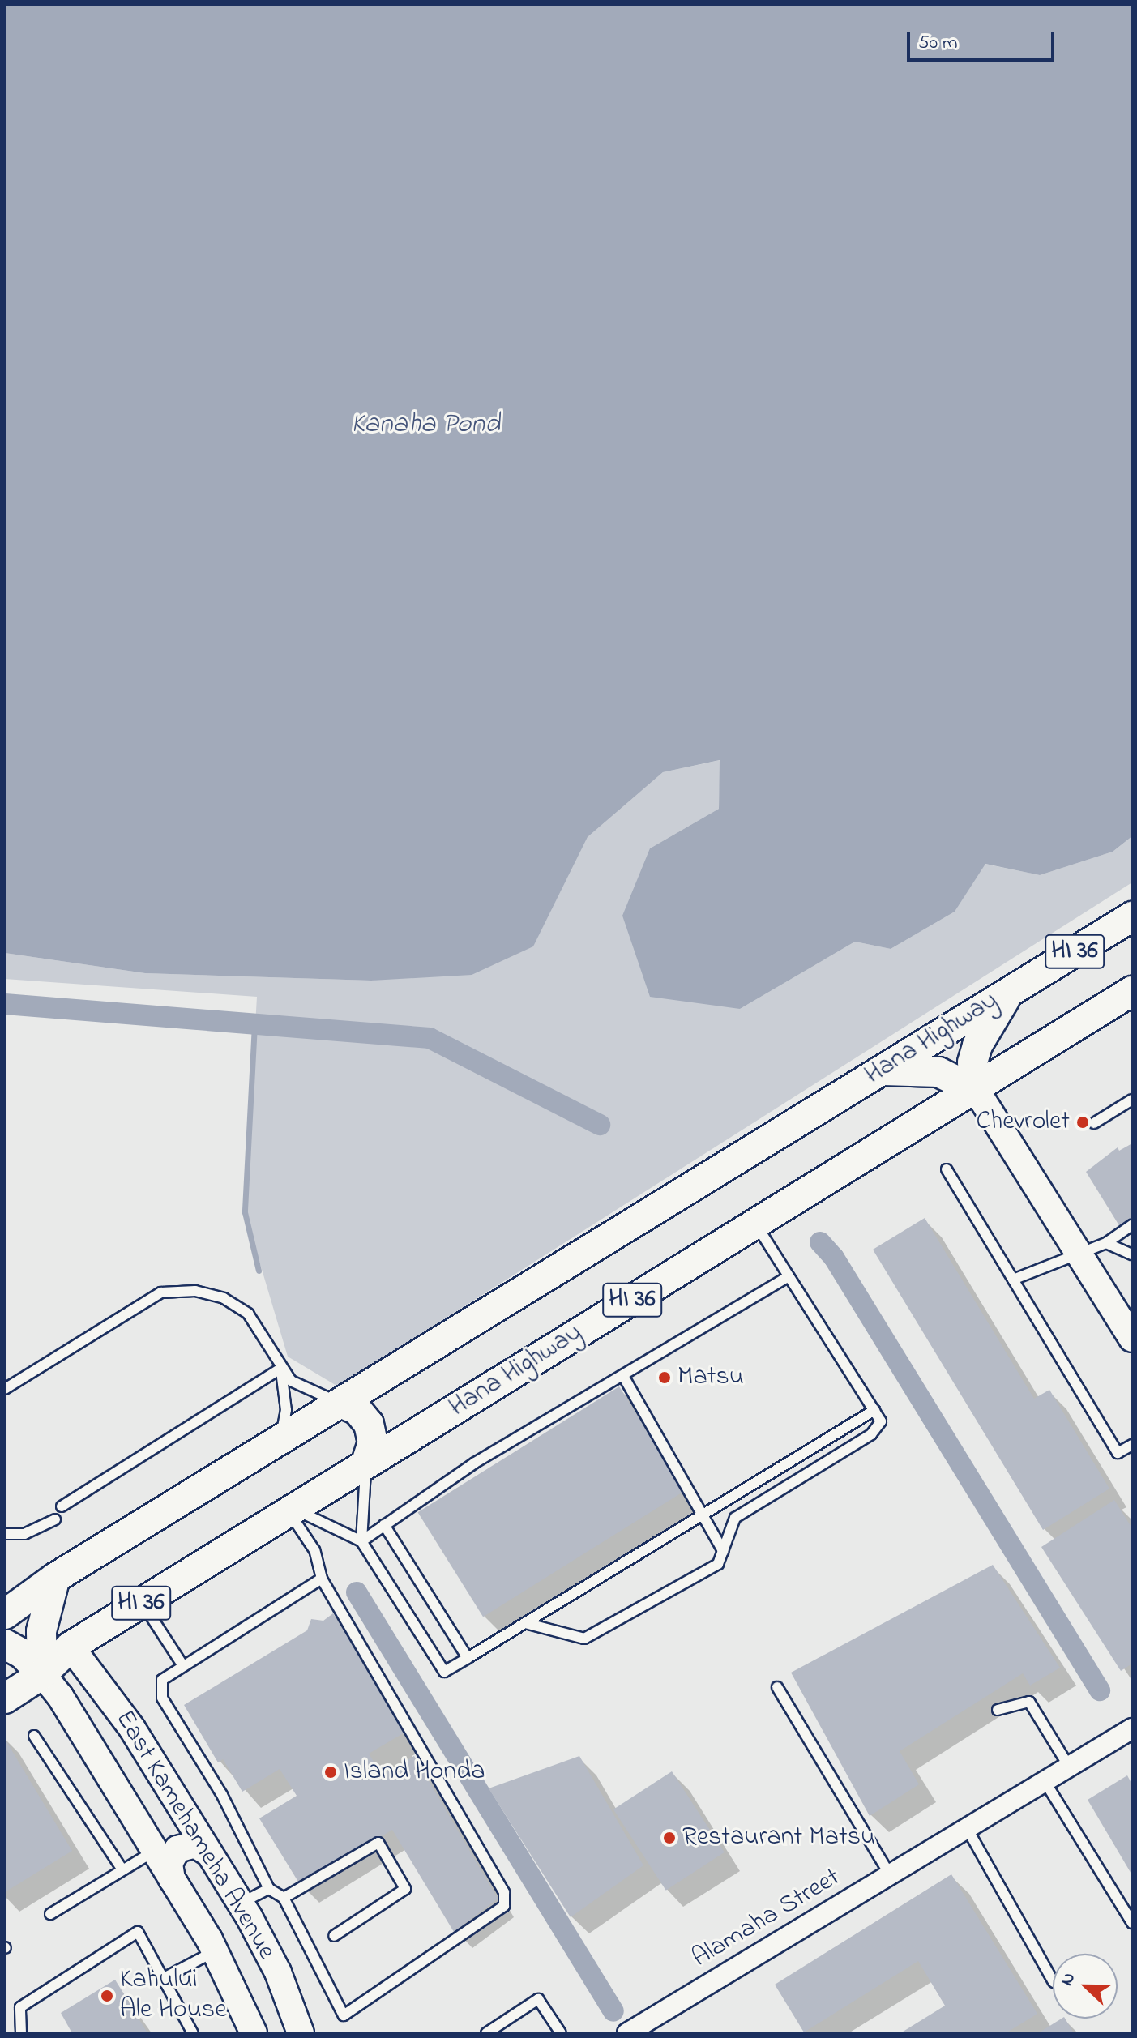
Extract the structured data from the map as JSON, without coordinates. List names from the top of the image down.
{
  "streets": {
    "main road": ["HI 36", "Hana Highway"],
    "street": ["East Kamehameha Avenue", "Alamaha Street"]
  },
  "crossings": [
    ["HI 36", "Hana Highway"],
    ["Hana Highway", "East Kamehameha Avenue"]
  ],
  "water": ["Kanaha Pond"],
  "places": [
    "Chevrolet",
    "Matsu",
    "Island Honda",
    "Restaurant Matsu",
    "Kahului Ale House"
  ],
  "scale_bar": "50 m",
  "north": "left"
}
